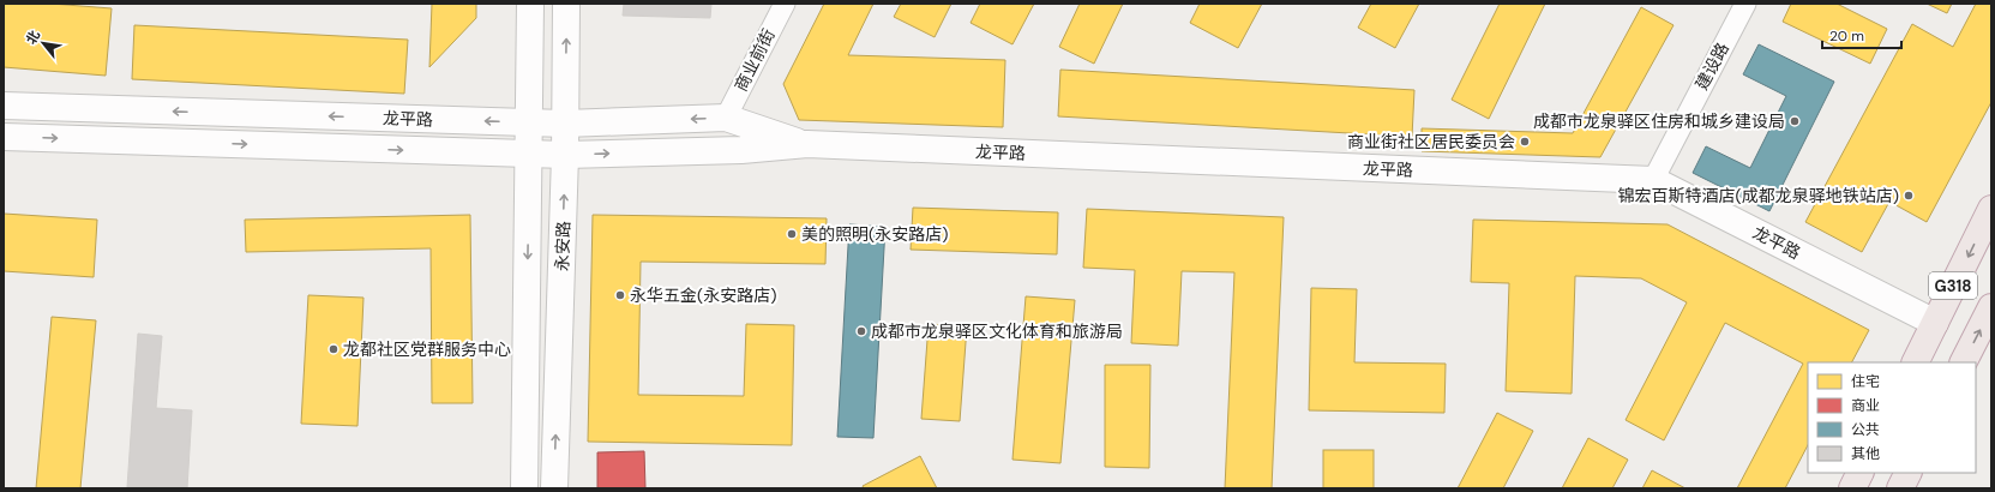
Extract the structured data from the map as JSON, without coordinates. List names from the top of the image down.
{
  "streets": {
    "highway": ["G318"],
    "street": [
      "商业前街",
      "建设路",
      "龙平路",
      "永安路"
    ]
  },
  "crossings": [
    ["商业前街", "龙平路"],
    ["建设路", "龙平路"],
    ["龙平路", "永安路"],
    ["龙平路", "G318"]
  ],
  "places": [
    "成都市龙泉驿区住房和城乡建设局",
    "商业街社区居民委员会",
    "锦宏百斯特酒店(成都龙泉驿地铁站店)",
    "美的照明(永安路店)",
    "永华五金(永安路店)",
    "成都市龙泉驿区文化体育和旅游局",
    "龙都社区党群服务中心"
  ],
  "legend": [
    "住宅",
    "商业",
    "公共",
    "其他"
  ],
  "scale_bar": "20 m",
  "north": "top left"
}
